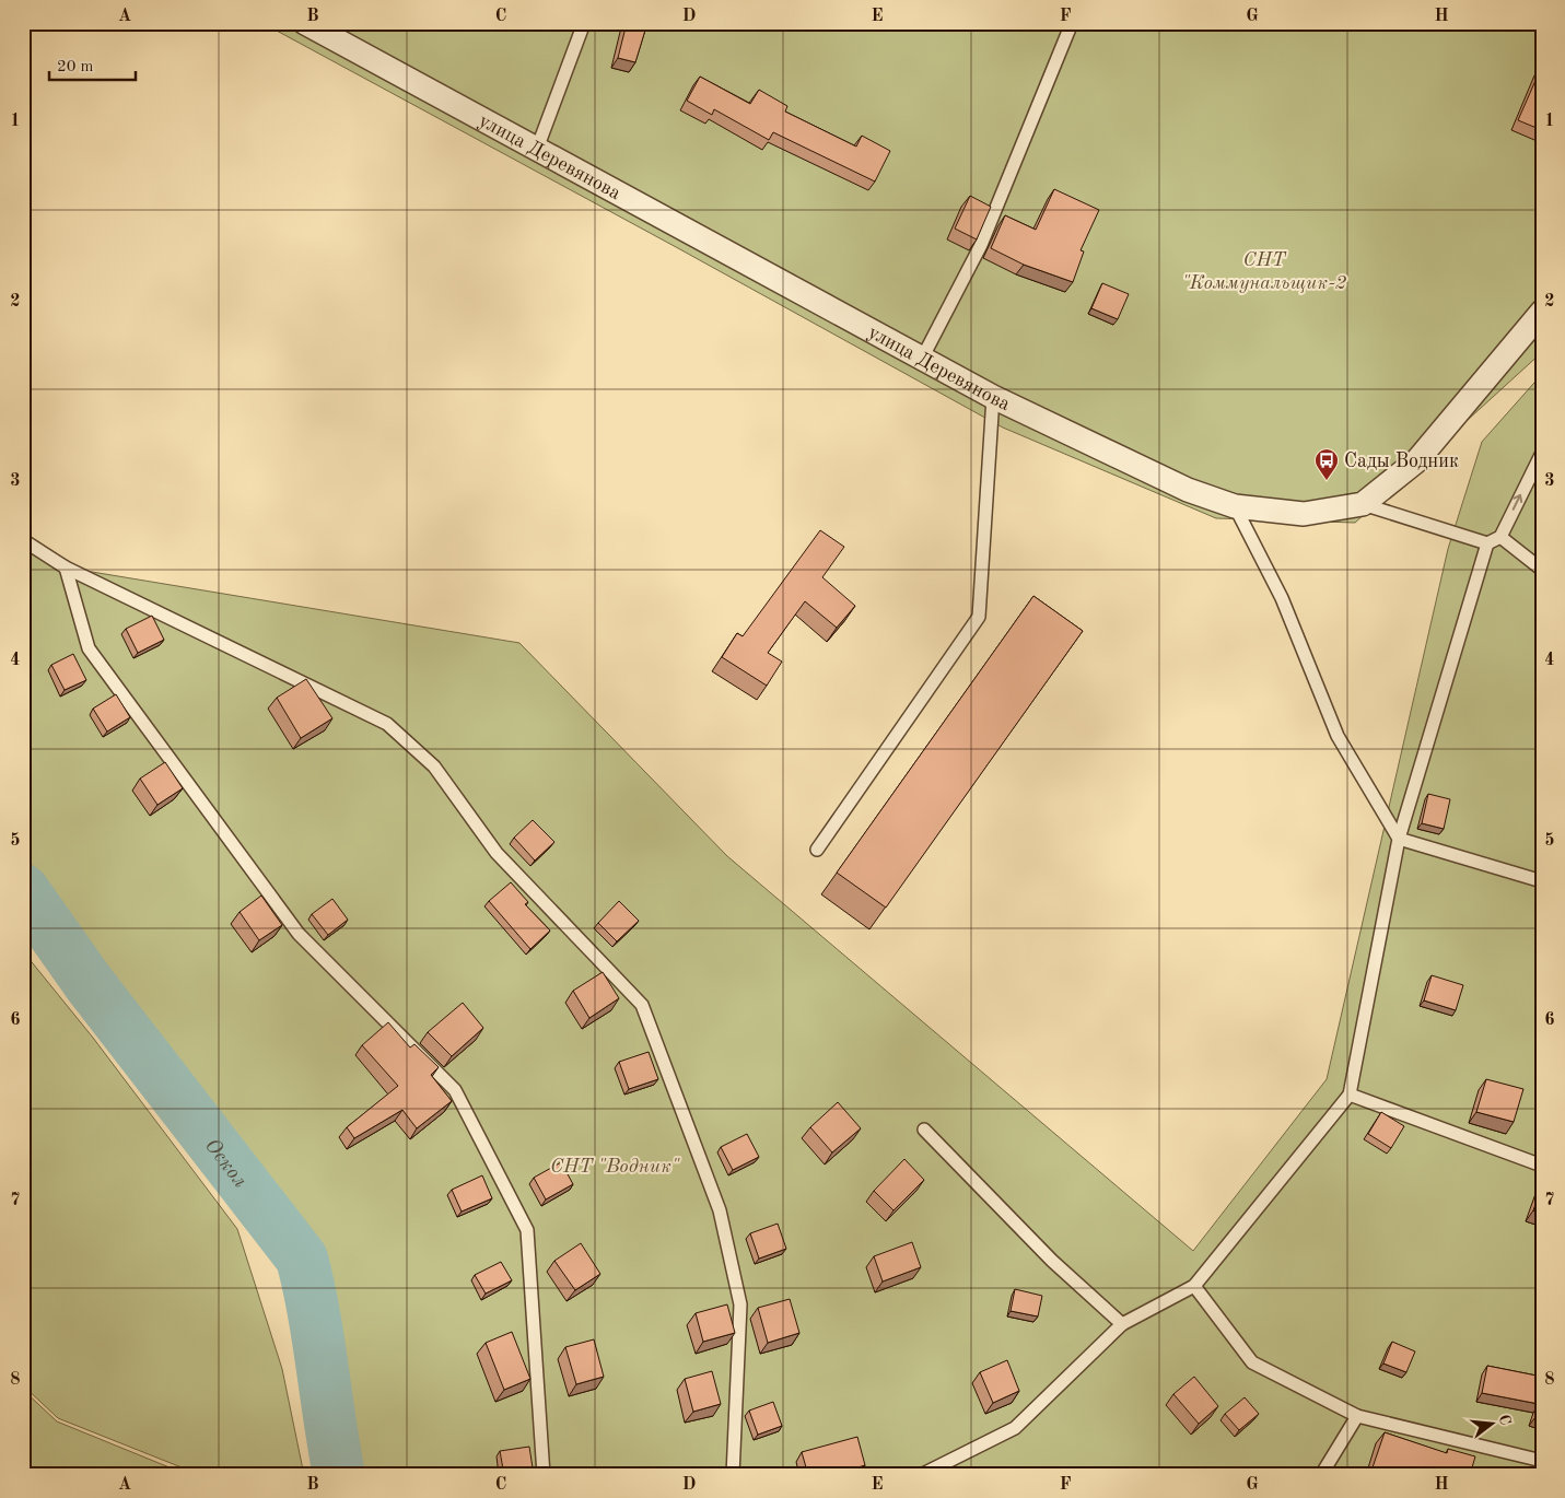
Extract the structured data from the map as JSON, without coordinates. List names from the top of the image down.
{
  "streets": {
    "street": ["улица Деревянова"]
  },
  "water": ["Оскол"],
  "parks": ["СНТ \"Коммунальщик-2", "СНТ \"Водник\""],
  "places": {
    "bus stop": ["Сады Водник"]
  },
  "scale_bar": "20 m",
  "north": "right",
  "grid": {
    "columns": [
      "A",
      "B",
      "C",
      "D",
      "E",
      "F",
      "G",
      "H"
    ],
    "rows": [
      "1",
      "2",
      "3",
      "4",
      "5",
      "6",
      "7",
      "8"
    ]
  }
}
